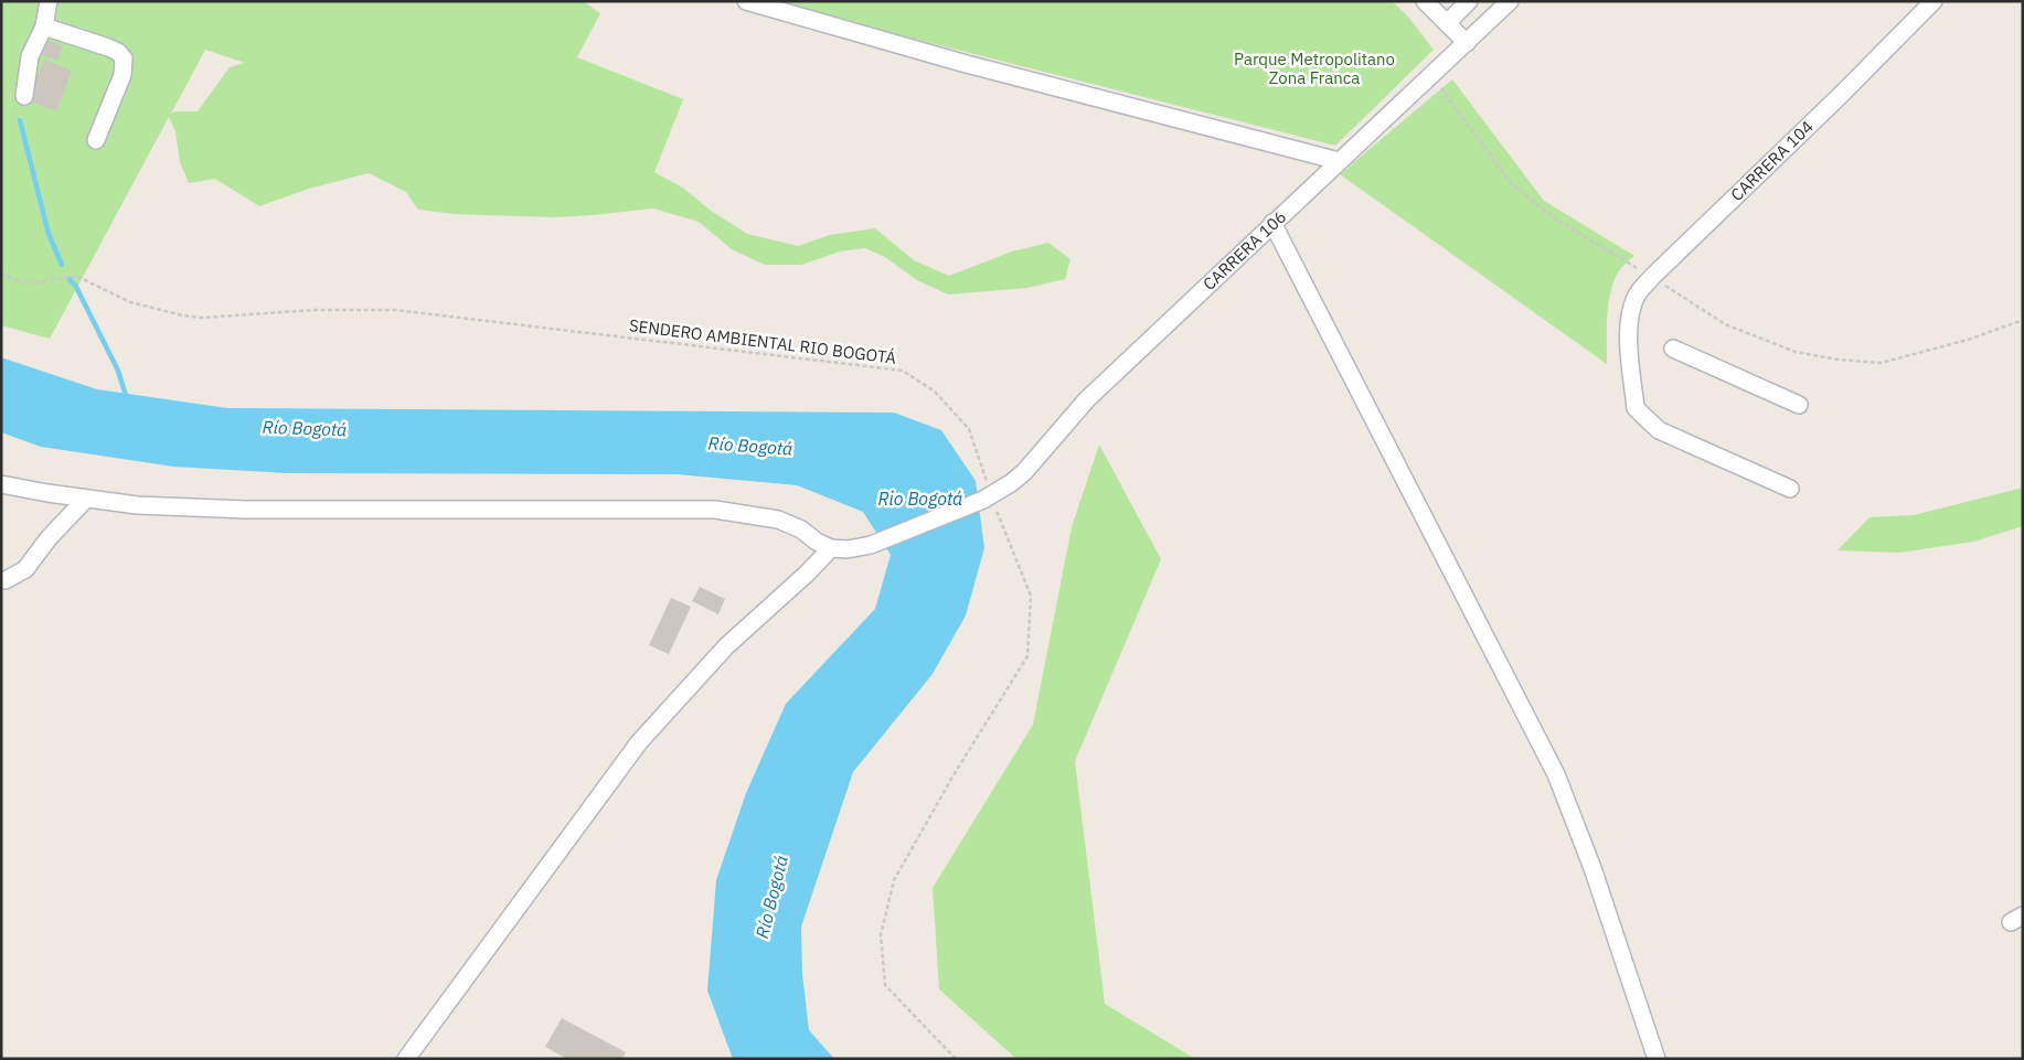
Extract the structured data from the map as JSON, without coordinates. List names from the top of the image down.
{
  "streets": {
    "street": ["CARRERA 104", "CARRERA 106"],
    "path": ["SENDERO AMBIENTAL RIO BOGOTÁ"]
  },
  "crossings": [
    ["CARRERA 106", "SENDERO AMBIENTAL RIO BOGOTÁ"]
  ],
  "water": ["Río Bogotá", "Rio Bogotá"],
  "parks": ["Parque Metropolitano Zona Franca"]
}
